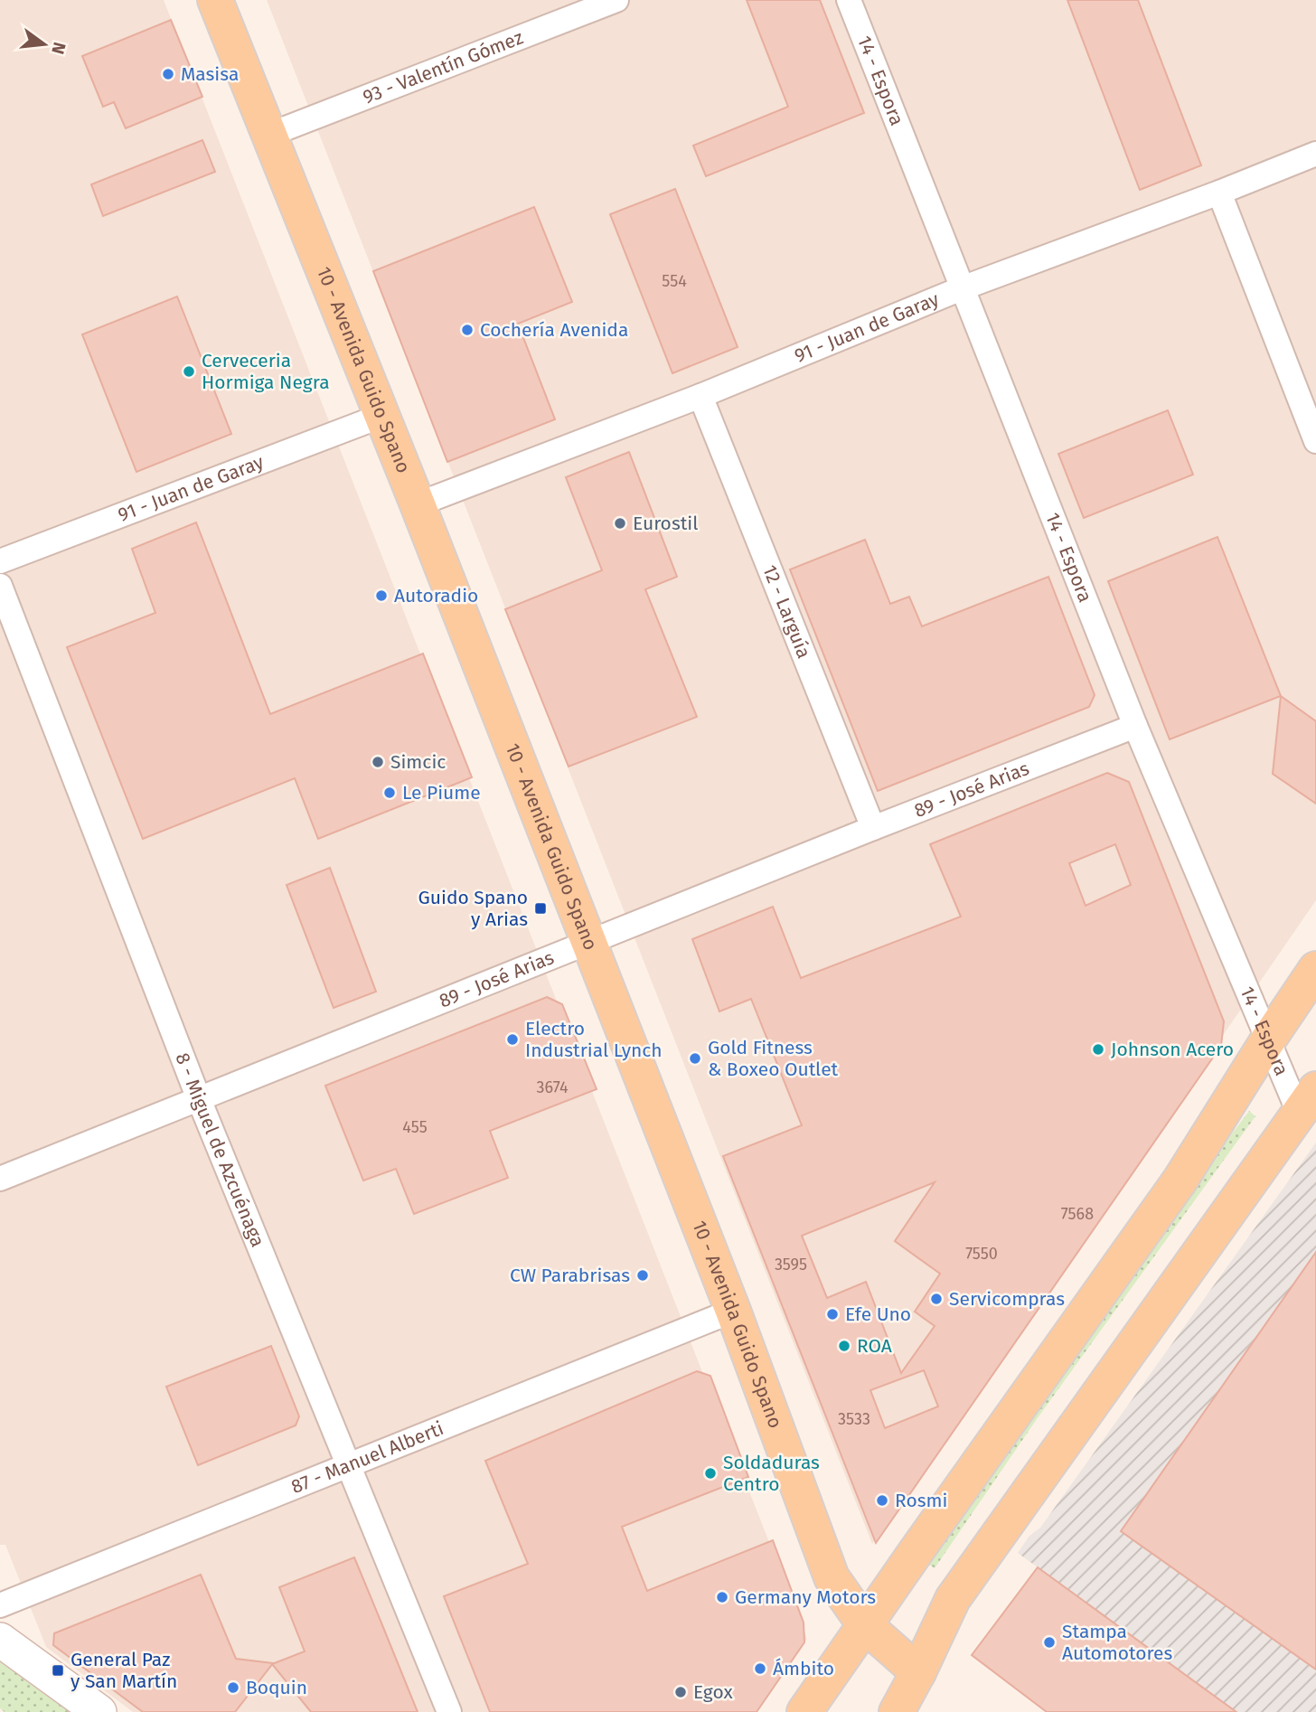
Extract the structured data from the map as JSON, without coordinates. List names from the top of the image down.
{
  "streets": {
    "main road": ["10 - Avenida Guido Spano"],
    "street": [
      "93 - Valentín Gómez",
      "14 - Espora",
      "91 - Juan de Garay",
      "12 - Larguía",
      "89 - José Arias",
      "8 - Miguel de Azcuénaga",
      "87 - Manuel Alberti"
    ]
  },
  "crossings": [
    ["93 - Valentín Gómez", "10 - Avenida Guido Spano"],
    ["14 - Espora", "91 - Juan de Garay"],
    ["14 - Espora", "89 - José Arias"],
    ["91 - Juan de Garay", "10 - Avenida Guido Spano"],
    ["91 - Juan de Garay", "12 - Larguía"],
    ["10 - Avenida Guido Spano", "89 - José Arias"],
    ["10 - Avenida Guido Spano", "87 - Manuel Alberti"],
    ["12 - Larguía", "89 - José Arias"],
    ["89 - José Arias", "8 - Miguel de Azcuénaga"],
    ["8 - Miguel de Azcuénaga", "87 - Manuel Alberti"]
  ],
  "places": {
    "other": [
      "Masisa",
      "Cochería Avenida",
      "Cerveceria Hormiga Negra",
      "Eurostil",
      "Autoradio",
      "Simcic",
      "Le Piume",
      "Electro Industrial Lynch",
      "Johnson Acero",
      "Gold Fitness & Boxeo Outlet",
      "CW Parabrisas",
      "Servicompras",
      "Efe Uno",
      "ROA",
      "Soldaduras Centro",
      "Rosmi",
      "Germany Motors",
      "Stampa Automotores",
      "Ámbito",
      "Boquin",
      "Egox"
    ],
    "transit": ["Guido Spano y Arias", "General Paz y San Martín"]
  },
  "house_numbers": [
    "554",
    "3674",
    "455",
    "7568",
    "7550",
    "3595",
    "3533"
  ],
  "north": "right"
}
